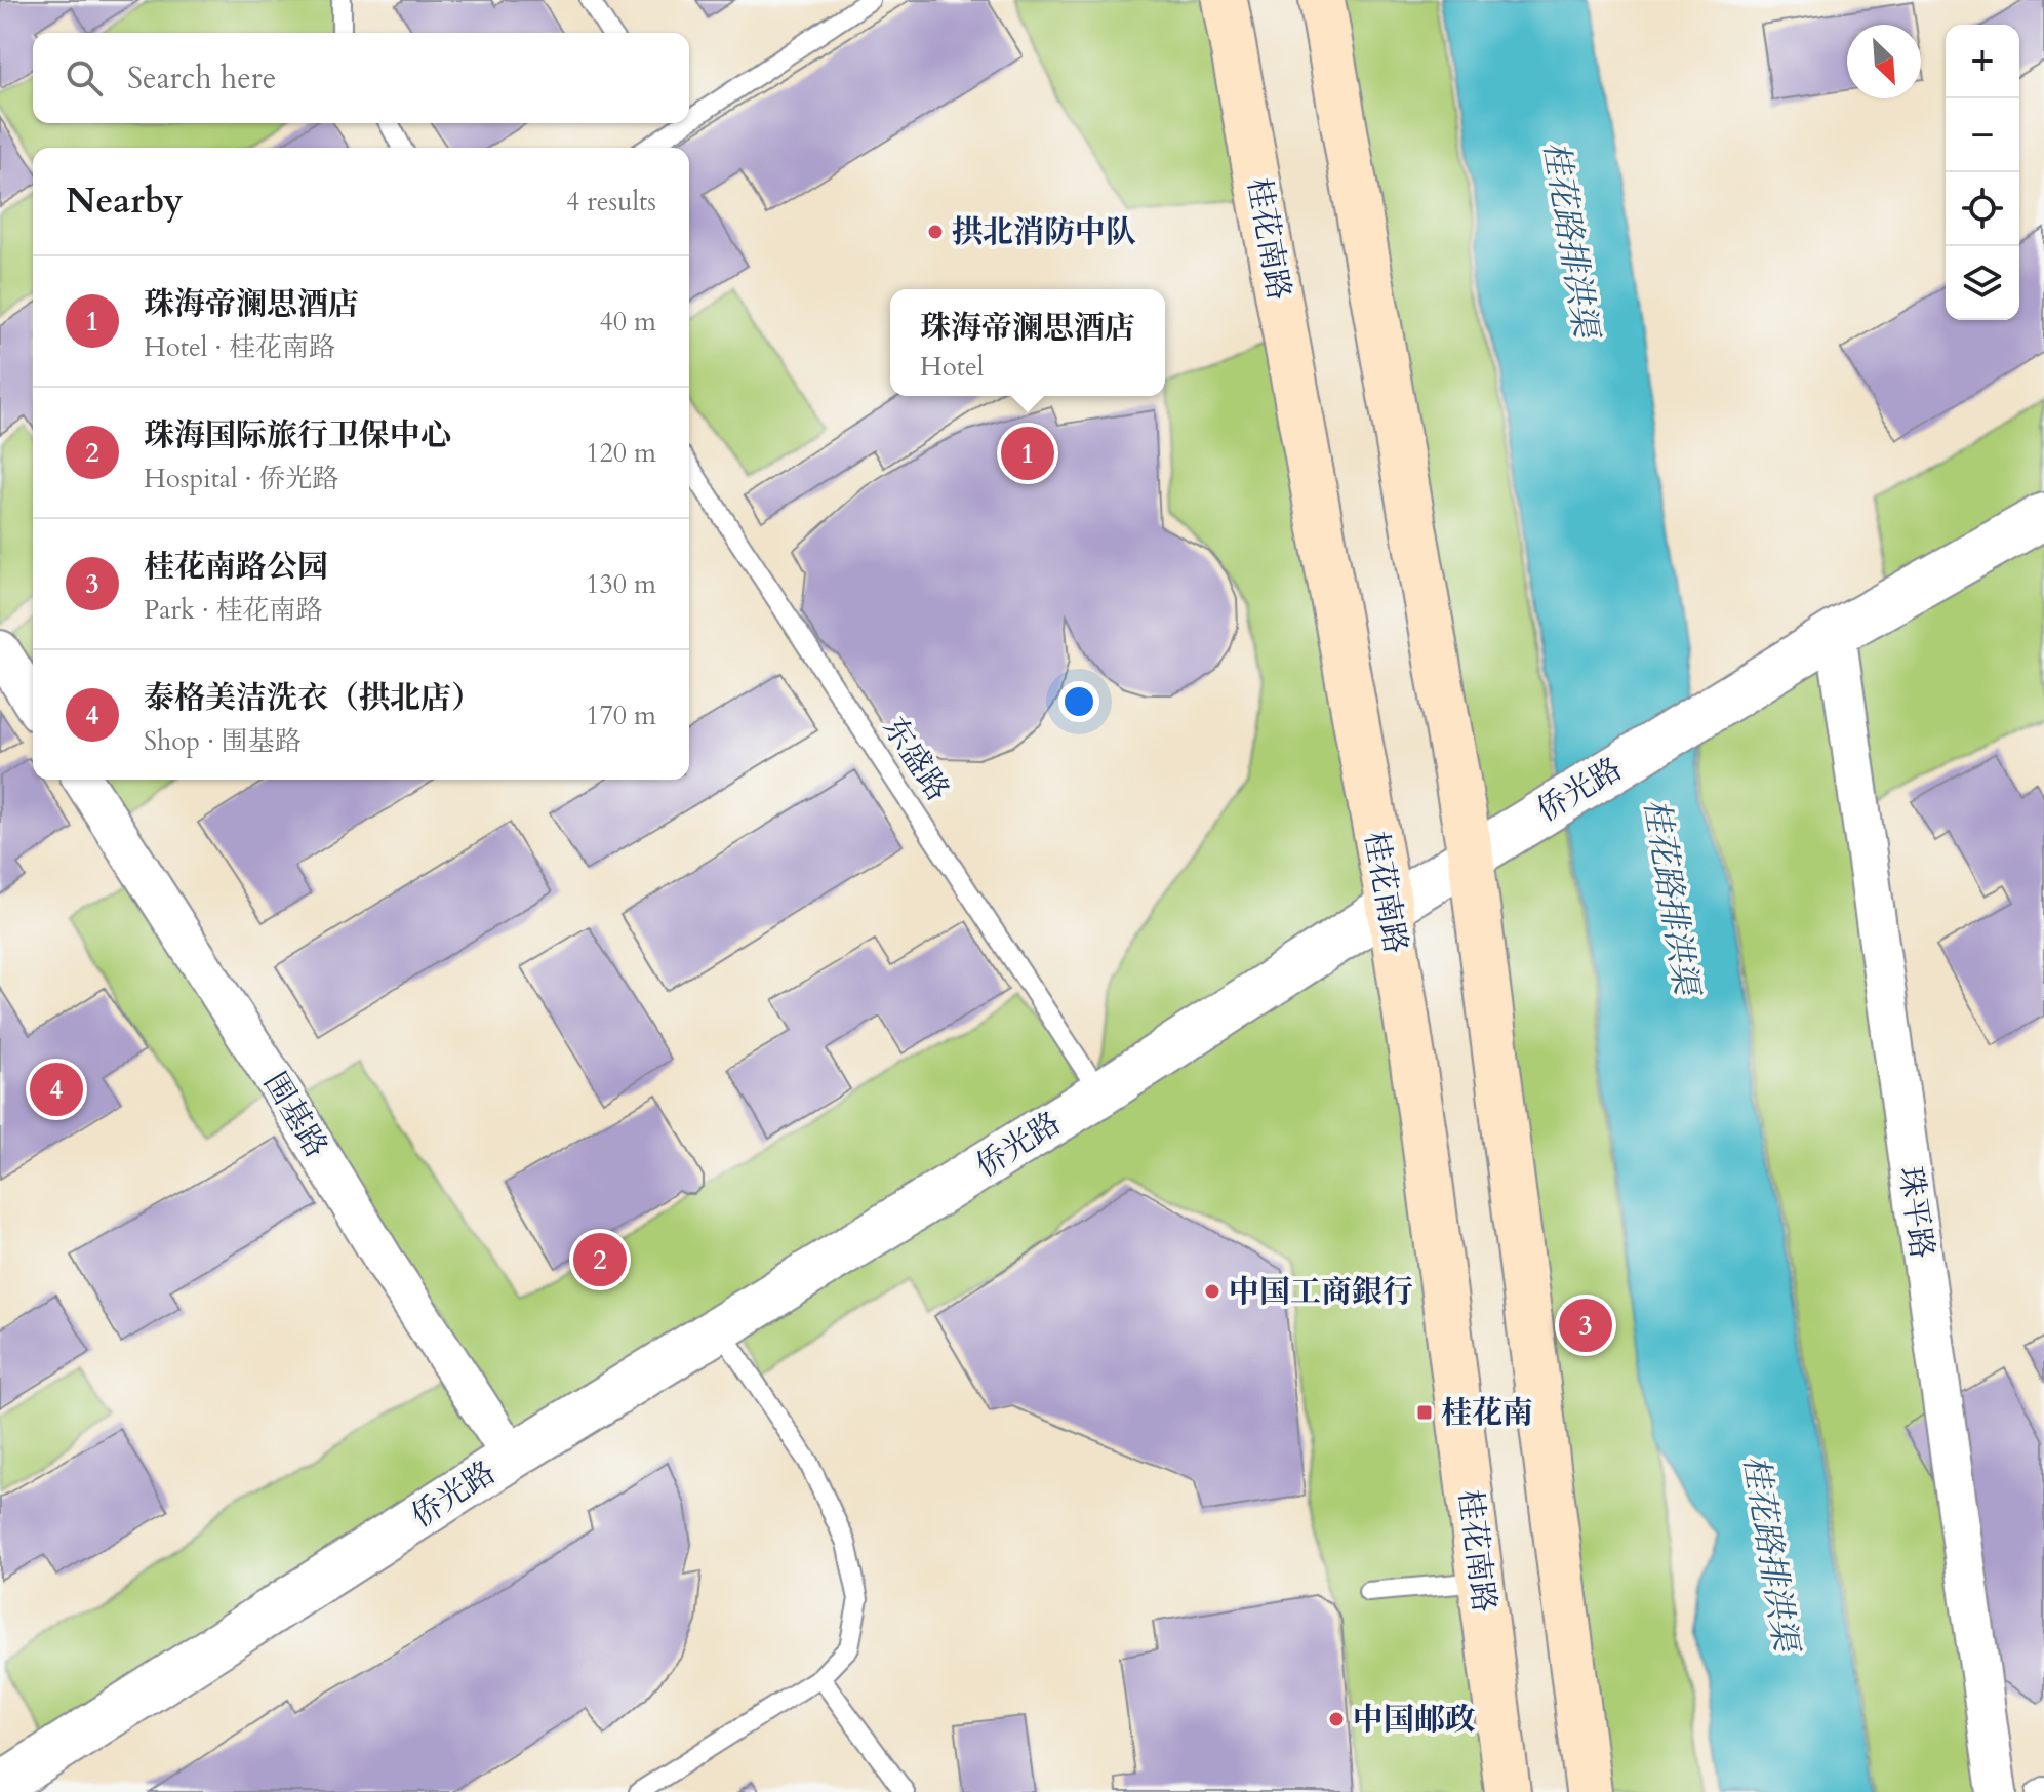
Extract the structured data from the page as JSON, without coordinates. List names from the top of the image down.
{
  "streets": {
    "main road": ["桂花南路"],
    "street": ["侨光路", "围基路", "珠平路"],
    "lane": ["东盛路"]
  },
  "crossings": [
    ["桂花南路", "侨光路"],
    ["东盛路", "侨光路"],
    ["侨光路", "围基路"],
    ["侨光路", "珠平路"]
  ],
  "water": ["桂花路排洪渠"],
  "places": {
    "other": ["拱北消防中队", "中国工商銀行", "中国邮政"],
    "transit": ["桂花南"]
  },
  "north": "bottom right",
  "page": {
    "map_buttons": ["+", "−"],
    "search": "Search here",
    "heading": ["Nearby", "4 results"],
    "list": [
      {
        "mark": "1",
        "name": "珠海帝澜思酒店",
        "note": "Hotel · 桂花南路",
        "value": "40 m"
      },
      {
        "mark": "2",
        "name": "珠海国际旅行卫保中心",
        "note": "Hospital · 侨光路",
        "value": "120 m"
      },
      {
        "mark": "3",
        "name": "桂花南路公园",
        "note": "Park · 桂花南路",
        "value": "130 m"
      },
      {
        "mark": "4",
        "name": "泰格美洁洗衣（拱北店）",
        "note": "Shop · 围基路",
        "value": "170 m"
      }
    ],
    "popup": ["珠海帝澜思酒店", "Hotel"],
    "pins": [
      "1",
      "4",
      "2",
      "3"
    ]
  }
}
